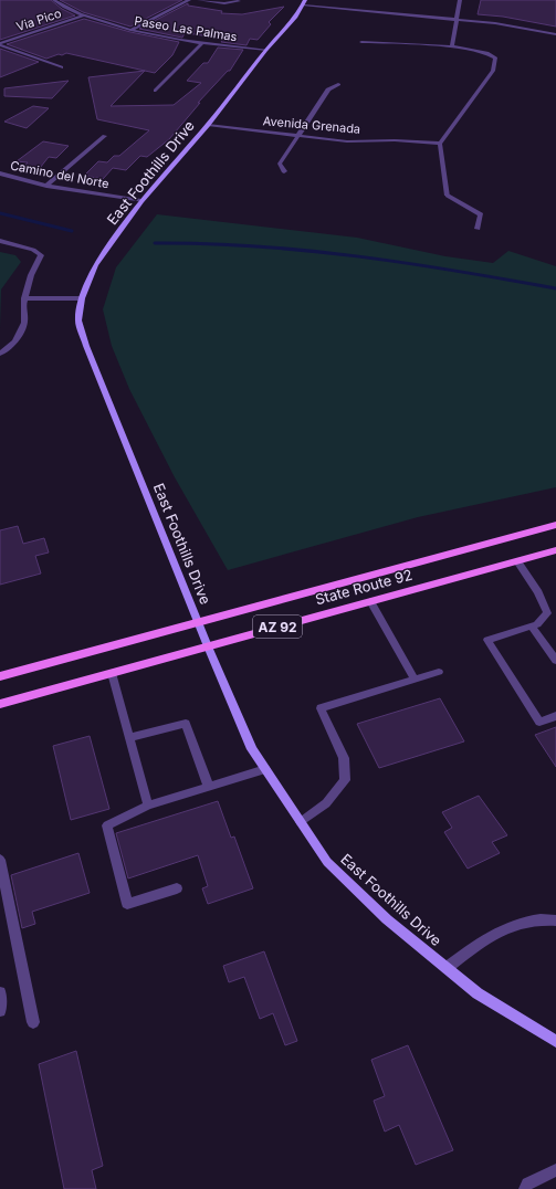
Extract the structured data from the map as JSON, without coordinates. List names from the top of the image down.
{
  "streets": {
    "main road": ["State Route 92", "AZ 92"],
    "street": [
      "Via Pico",
      "Paseo Las Palmas",
      "Avenida Grenada",
      "East Foothills Drive",
      "Camino del Norte"
    ]
  },
  "crossings": [
    ["Via Pico", "Paseo Las Palmas"],
    ["Paseo Las Palmas", "East Foothills Drive"],
    ["Avenida Grenada", "East Foothills Drive"],
    ["East Foothills Drive", "Camino del Norte"],
    ["East Foothills Drive", "State Route 92"]
  ]
}
